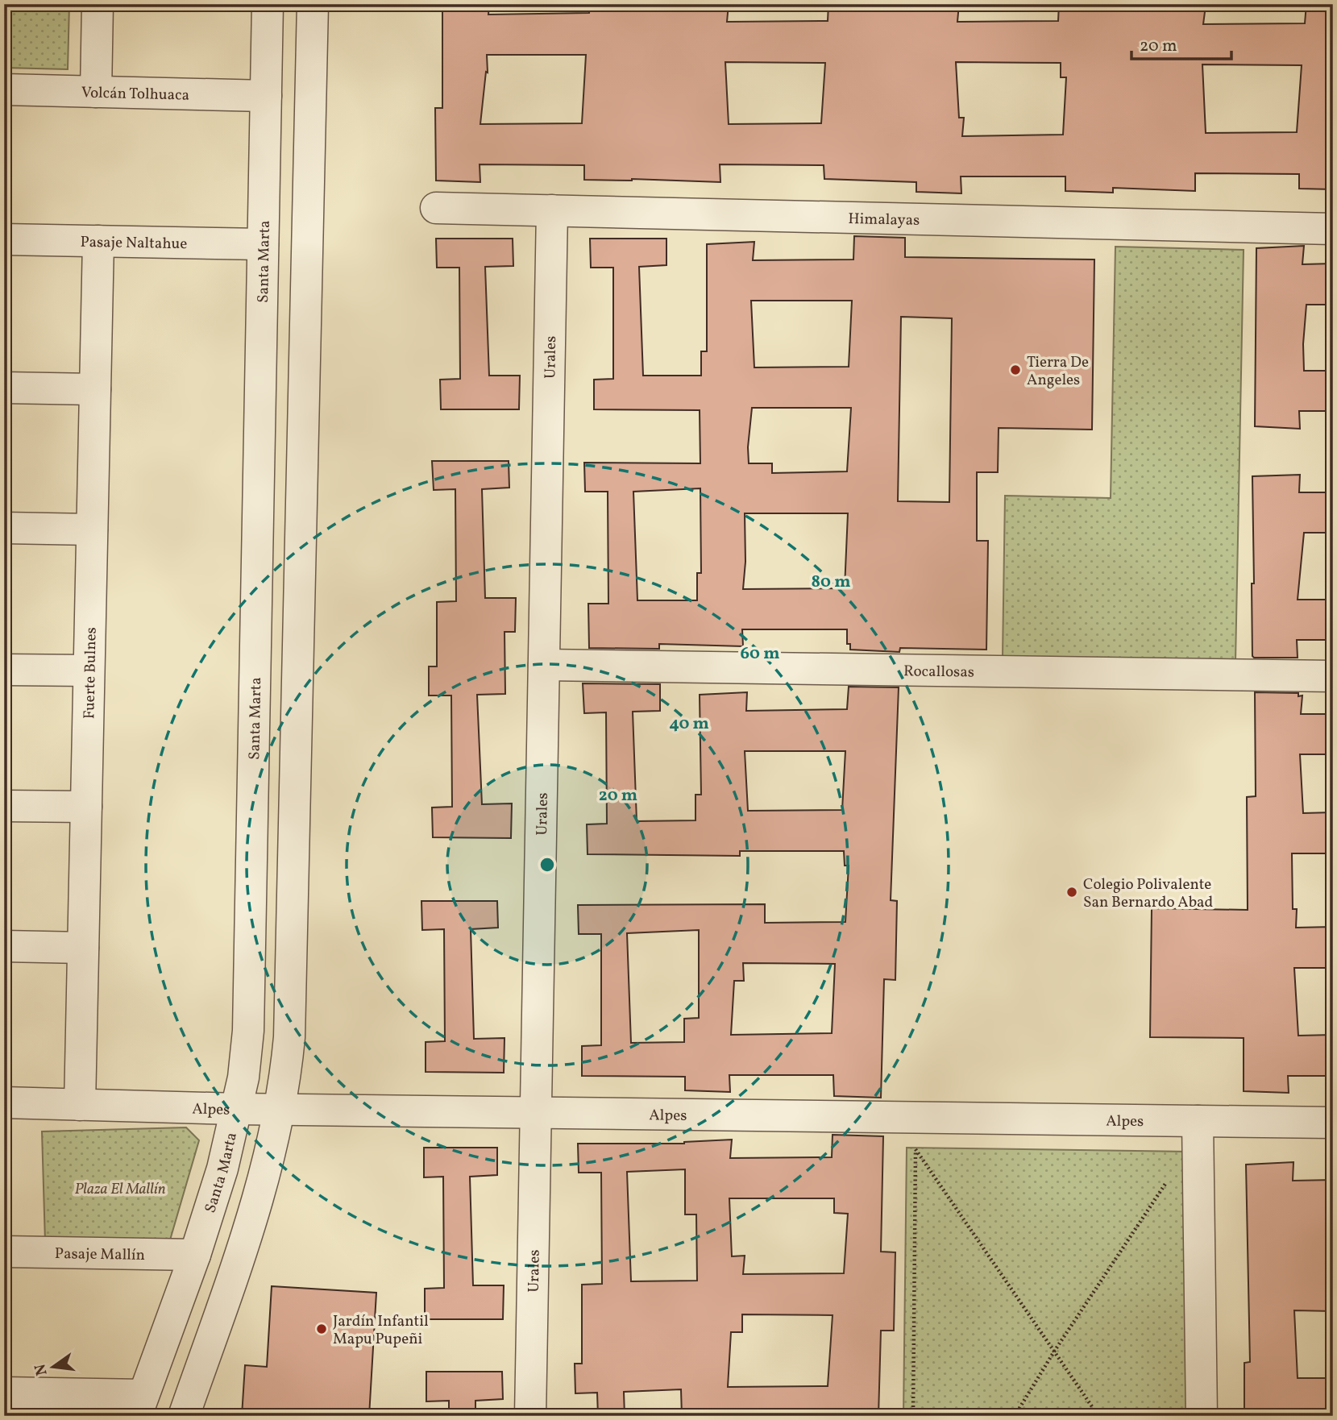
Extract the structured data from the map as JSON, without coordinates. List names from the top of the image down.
{
  "streets": {
    "street": [
      "Volcán Tolhuaca",
      "Himalayas",
      "Pasaje Naltahue",
      "Santa Marta",
      "Urales",
      "Rocallosas",
      "Fuerte Bulnes",
      "Alpes",
      "Pasaje Mallín"
    ]
  },
  "crossings": [
    ["Volcán Tolhuaca", "Santa Marta"],
    ["Himalayas", "Urales"],
    ["Pasaje Naltahue", "Santa Marta"],
    ["Pasaje Naltahue", "Fuerte Bulnes"],
    ["Santa Marta", "Alpes"],
    ["Santa Marta", "Pasaje Mallín"],
    ["Urales", "Rocallosas"],
    ["Urales", "Alpes"],
    ["Fuerte Bulnes", "Alpes"]
  ],
  "parks": ["Plaza El Mallín"],
  "places": ["Tierra De Angeles", "Colegio Polivalente San Bernardo Abad", "Jardín Infantil Mapu Pupeñi"],
  "scale_bar": "20 m",
  "north": "left",
  "rings": [
    "80 m",
    "60 m",
    "40 m",
    "20 m"
  ]
}
